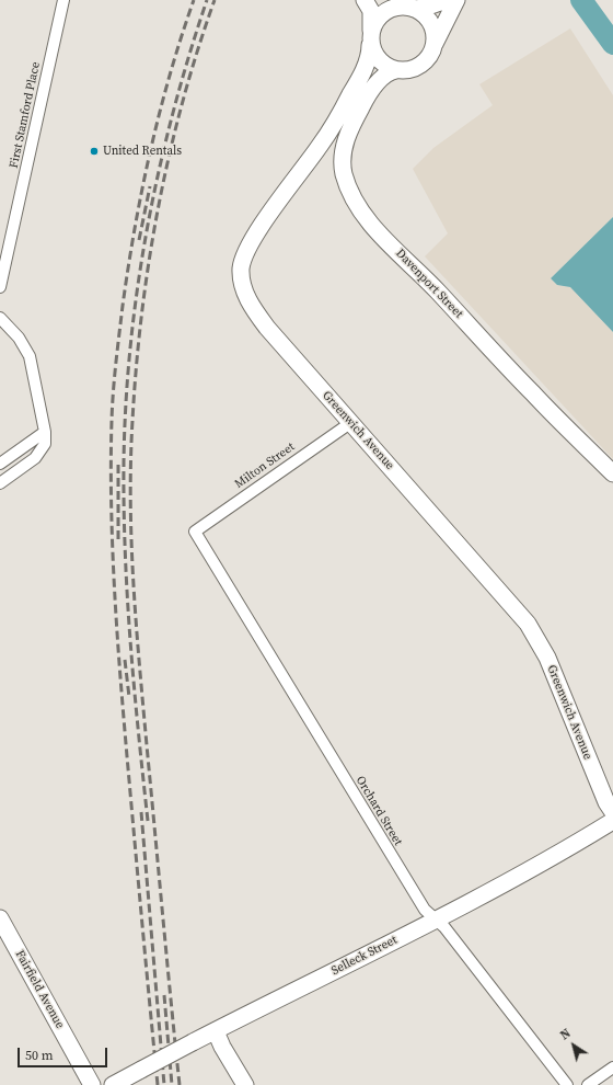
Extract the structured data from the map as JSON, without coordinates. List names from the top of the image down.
{
  "streets": {
    "main road": [
      "Davenport Street",
      "Greenwich Avenue",
      "Selleck Street",
      "Fairfield Avenue"
    ],
    "street": ["First Stamford Place", "Milton Street", "Orchard Street"]
  },
  "crossings": [
    ["Davenport Street", "Greenwich Avenue"],
    ["Greenwich Avenue", "Milton Street"],
    ["Milton Street", "Orchard Street"],
    ["Orchard Street", "Selleck Street"]
  ],
  "places": ["United Rentals"],
  "scale_bar": "50 m",
  "north": "top left"
}
